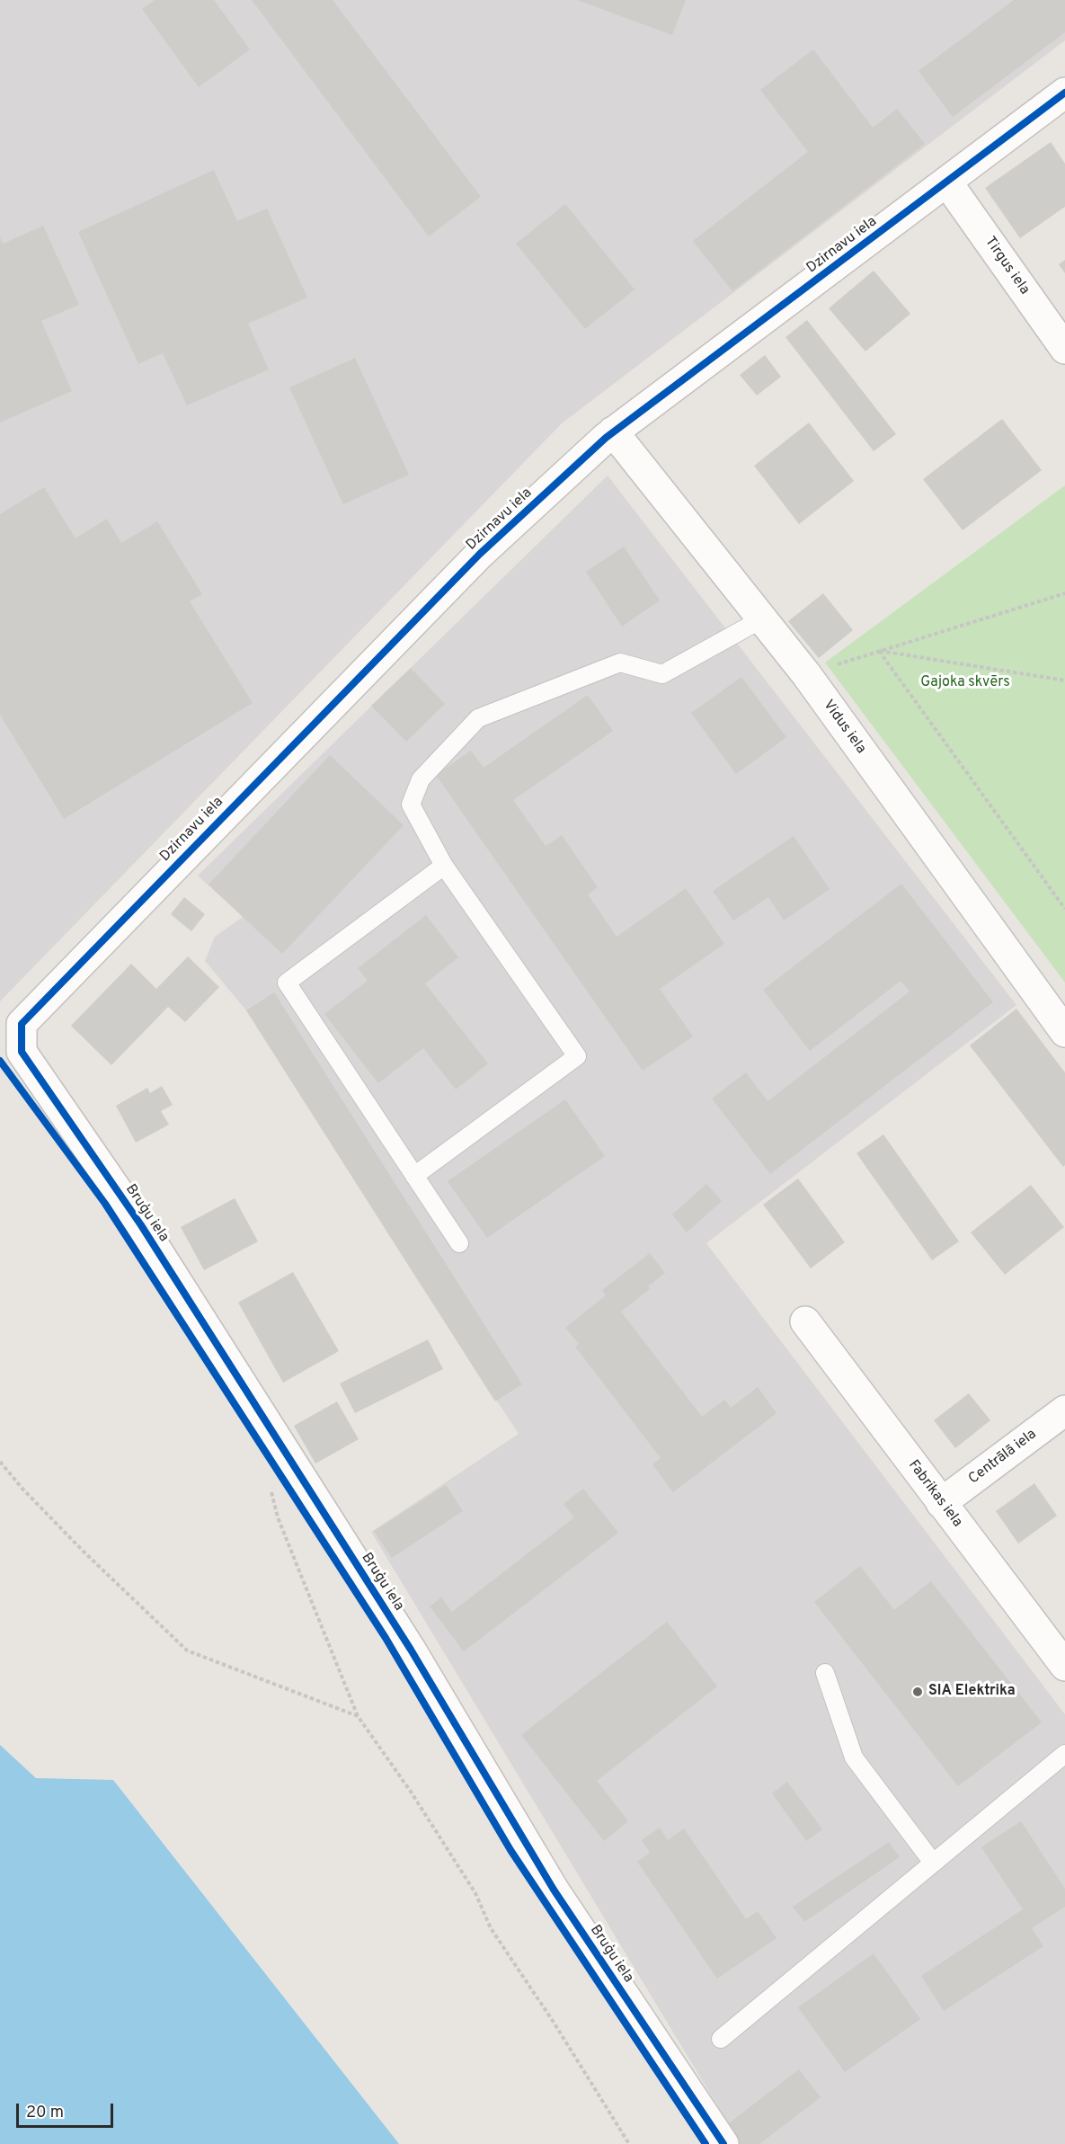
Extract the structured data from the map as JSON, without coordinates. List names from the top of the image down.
{
  "streets": {
    "street": [
      "Dzirnavu iela",
      "Tirgus iela",
      "Vidus iela",
      "Bruģu iela",
      "Centrālā iela",
      "Fabrikas iela"
    ]
  },
  "crossings": [
    ["Dzirnavu iela", "Tirgus iela"],
    ["Dzirnavu iela", "Vidus iela"],
    ["Dzirnavu iela", "Bruģu iela"],
    ["Centrālā iela", "Fabrikas iela"]
  ],
  "parks": ["Gajoka skvērs"],
  "places": ["SIA Elektrika"],
  "scale_bar": "20 m"
}
